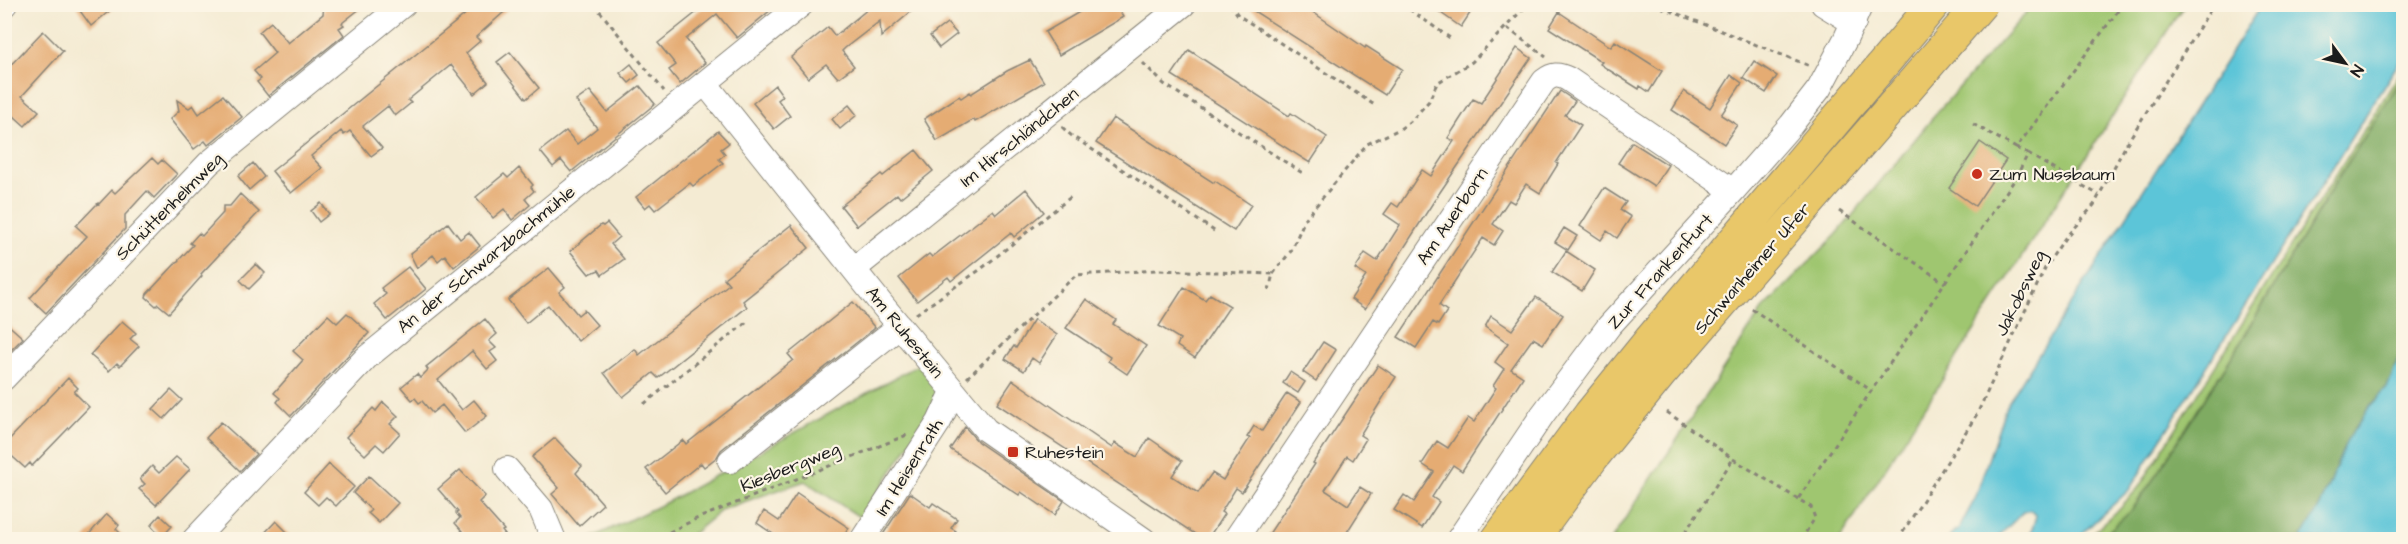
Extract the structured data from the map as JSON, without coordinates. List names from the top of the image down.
{
  "streets": {
    "main road": ["Schwanheimer Ufer"],
    "street": [
      "Im Hirschländchen",
      "Schüttenhelmweg",
      "Am Auerborn",
      "An der Schwarzbachmühle",
      "Zur Frankenfurt",
      "Am Ruhestein",
      "Im Heisenrath"
    ],
    "path": ["Jakobsweg", "Kiesbergweg"]
  },
  "crossings": [
    ["Im Hirschländchen", "Am Ruhestein"],
    ["An der Schwarzbachmühle", "Am Ruhestein"],
    ["Am Ruhestein", "Im Heisenrath"],
    ["Kiesbergweg", "Im Heisenrath"]
  ],
  "places": {
    "other": ["Zum Nussbaum"],
    "transit": ["Ruhestein"]
  },
  "north": "bottom right"
}
